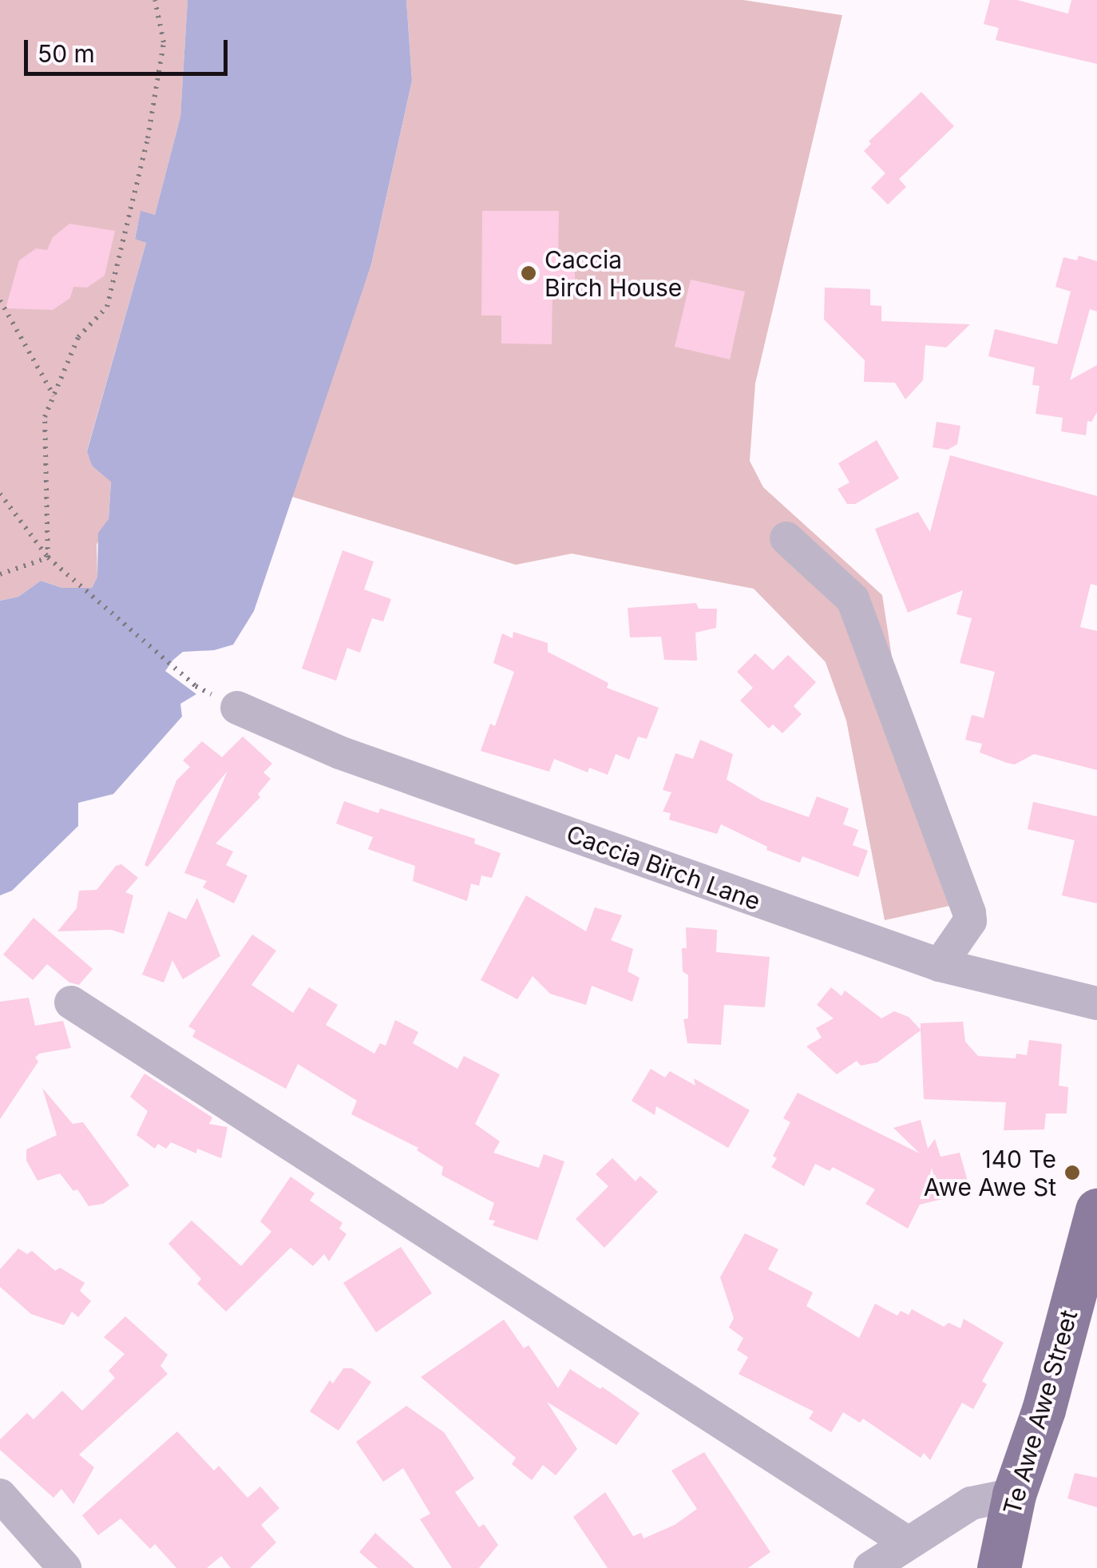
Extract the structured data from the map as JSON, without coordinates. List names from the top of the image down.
{
  "streets": {
    "main road": ["Te Awe Awe Street"],
    "street": ["Caccia Birch Lane"]
  },
  "places": ["Caccia Birch House", "140 Te Awe Awe St"],
  "scale_bar": "50 m"
}
